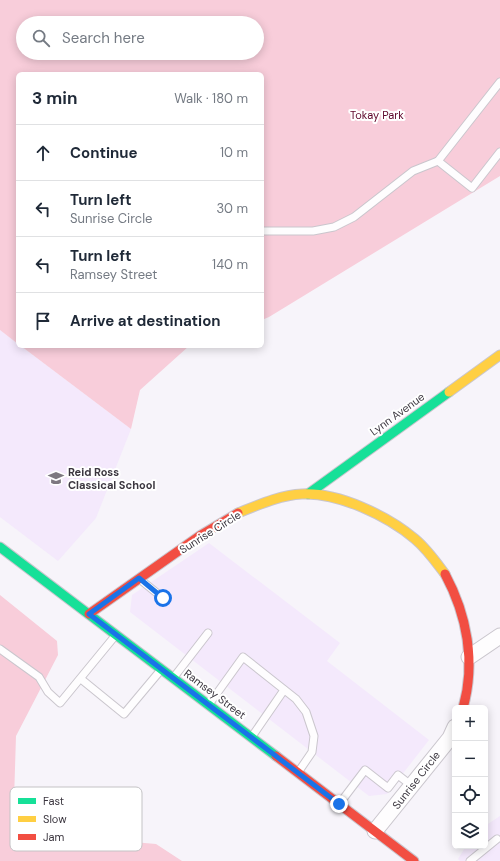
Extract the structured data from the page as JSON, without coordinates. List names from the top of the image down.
{
  "streets": {
    "street": ["Lynn Avenue", "Sunrise Circle", "Ramsey Street"]
  },
  "crossings": [
    ["Lynn Avenue", "Sunrise Circle"],
    ["Sunrise Circle", "Ramsey Street"]
  ],
  "parks": ["Tokay Park"],
  "places": {
    "school or university": ["Reid Ross Classical School"]
  },
  "legend": ["Fast", "Slow", "Jam"],
  "page": {
    "search": "Search here",
    "heading": ["3 min", "Walk · 180 m"],
    "list": [
      ["Continue", "10 m"],
      ["Turn left", "Sunrise Circle", "30 m"],
      ["Turn left", "Ramsey Street", "140 m"],
      "Arrive at destination"
    ],
    "map_buttons": ["+", "−"]
  }
}
